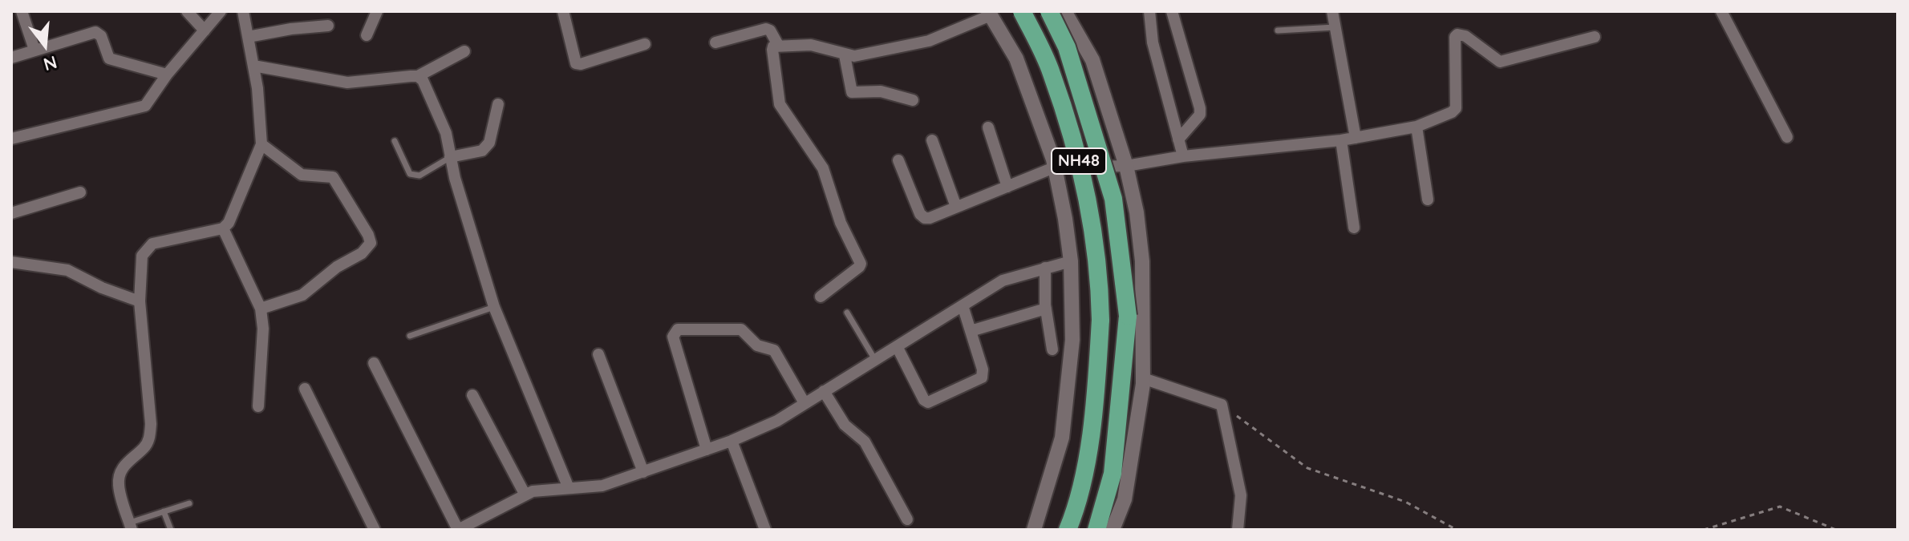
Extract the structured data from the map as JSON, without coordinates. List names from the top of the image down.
{
  "streets": {
    "highway": ["NH48"]
  },
  "north": "bottom"
}
